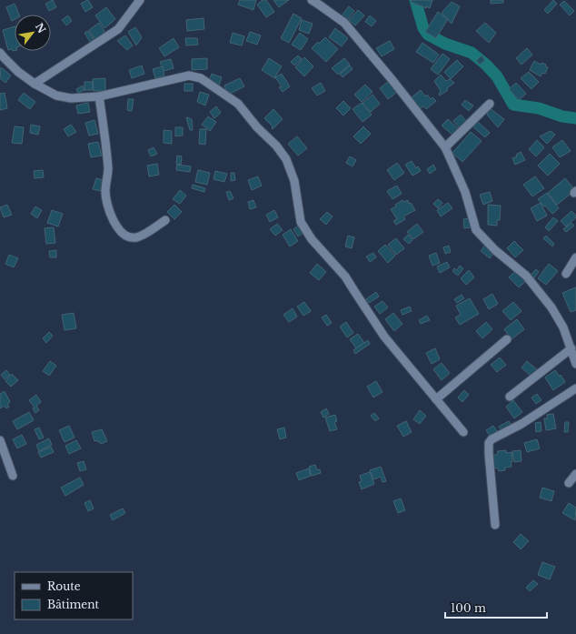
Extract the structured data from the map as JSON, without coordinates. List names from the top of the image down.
{
  "legend": ["Route", "Bâtiment"],
  "scale_bar": "100 m",
  "north": "top right"
}
